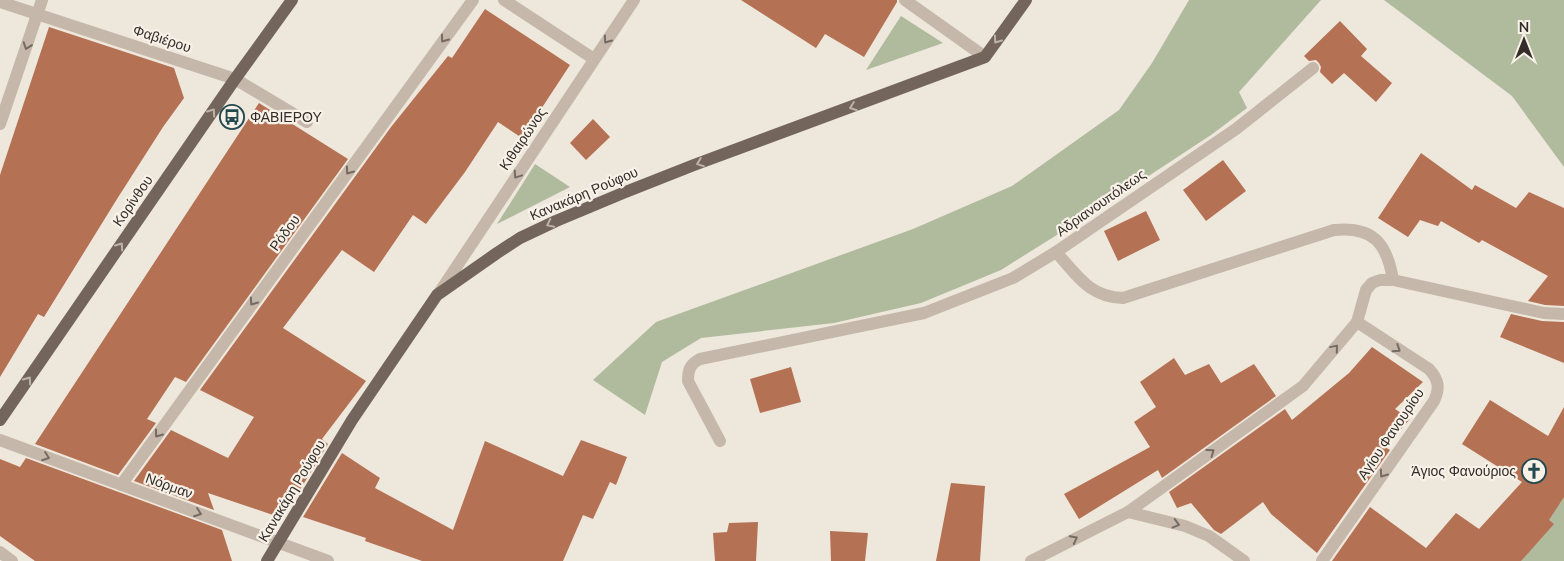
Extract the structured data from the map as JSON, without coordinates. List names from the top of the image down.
{
  "streets": {
    "main road": ["Κανακάρη Ρούφου", "Κορίνθου"],
    "street": [
      "Φαβιέρου",
      "Κιθαιρώνος",
      "Αδριανουπόλεως",
      "Ρόδου",
      "Αγίου Φανουρίου",
      "Νόρμαν"
    ]
  },
  "crossings": [
    ["Φαβιέρου", "Κορίνθου"],
    ["Κιθαιρώνος", "Κανακάρη Ρούφου"],
    ["Κανακάρη Ρούφου", "Νόρμαν"],
    ["Ρόδου", "Νόρμαν"]
  ],
  "one_way": [
    "Κιθαιρώνος",
    "Κανακάρη Ρούφου",
    "Κορίνθου",
    "Ρόδου",
    "Νόρμαν"
  ],
  "places": {
    "bus stop": ["ΦΑΒΙΕΡΟΥ"],
    "church": ["Άγιος Φανούριος"]
  },
  "north": "top"
}
